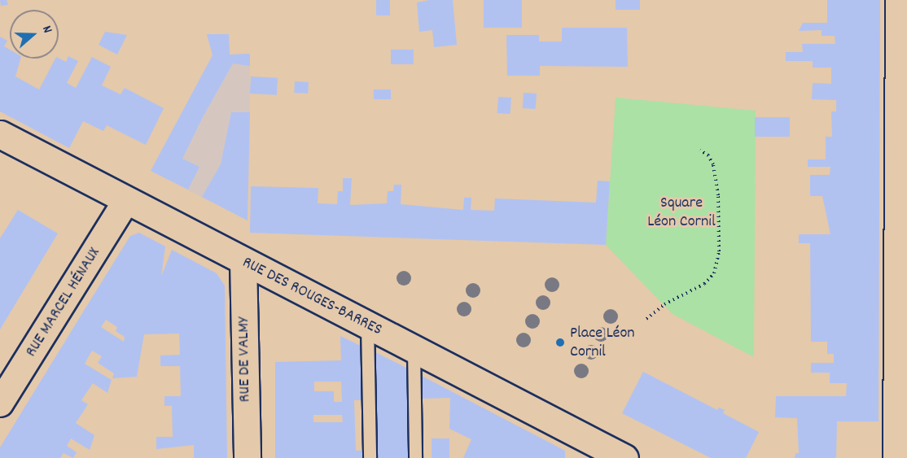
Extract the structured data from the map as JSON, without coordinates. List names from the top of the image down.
{
  "streets": {
    "street": ["RUE DES ROUGES-BARRES", "RUE MARCEL HÉNAUX", "RUE DE VALMY"]
  },
  "crossings": [
    ["RUE DES ROUGES-BARRES", "RUE MARCEL HÉNAUX"],
    ["RUE DES ROUGES-BARRES", "RUE DE VALMY"]
  ],
  "parks": ["Square Léon Cornil"],
  "places": ["Place Léon Cornil"],
  "north": "right"
}
